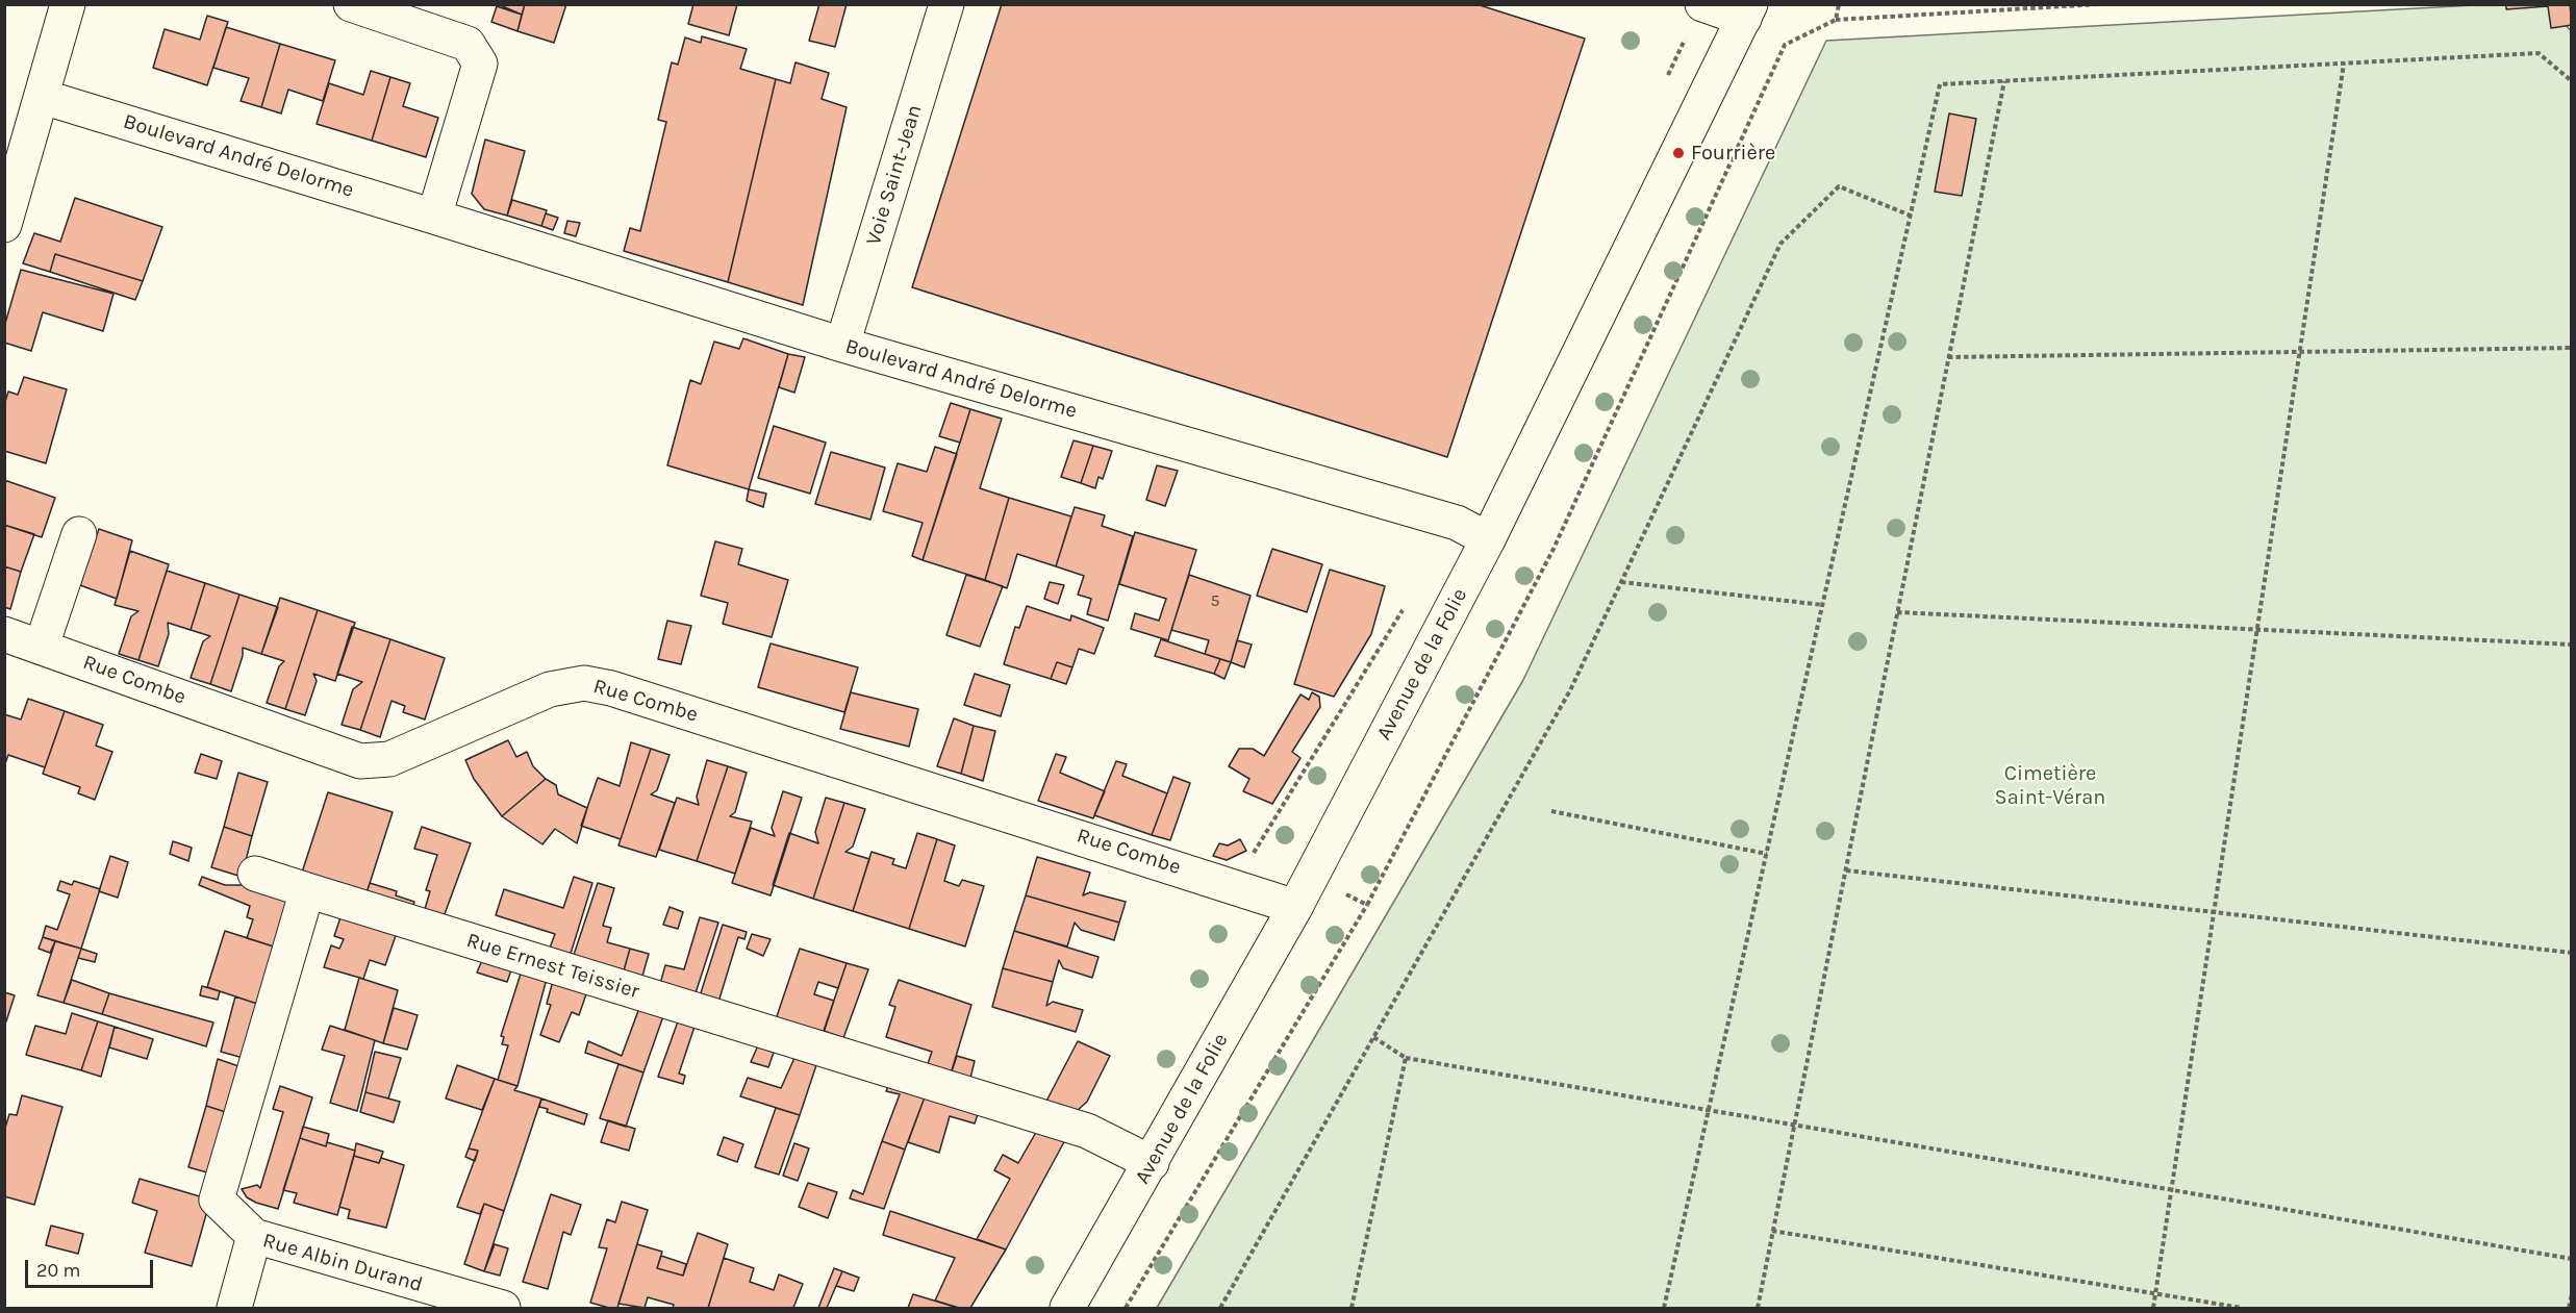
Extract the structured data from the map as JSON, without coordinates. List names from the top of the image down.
{
  "streets": {
    "street": [
      "Boulevard André Delorme",
      "Voie Saint-Jean",
      "Avenue de la Folie",
      "Rue Combe",
      "Rue Ernest Teissier",
      "Rue Albin Durand"
    ]
  },
  "crossings": [
    ["Boulevard André Delorme", "Voie Saint-Jean"],
    ["Boulevard André Delorme", "Avenue de la Folie"],
    ["Avenue de la Folie", "Rue Combe"],
    ["Avenue de la Folie", "Rue Ernest Teissier"]
  ],
  "parks": ["Cimetière Saint-Véran"],
  "places": ["Fourrière"],
  "house_numbers": ["5"],
  "scale_bar": "20 m"
}
